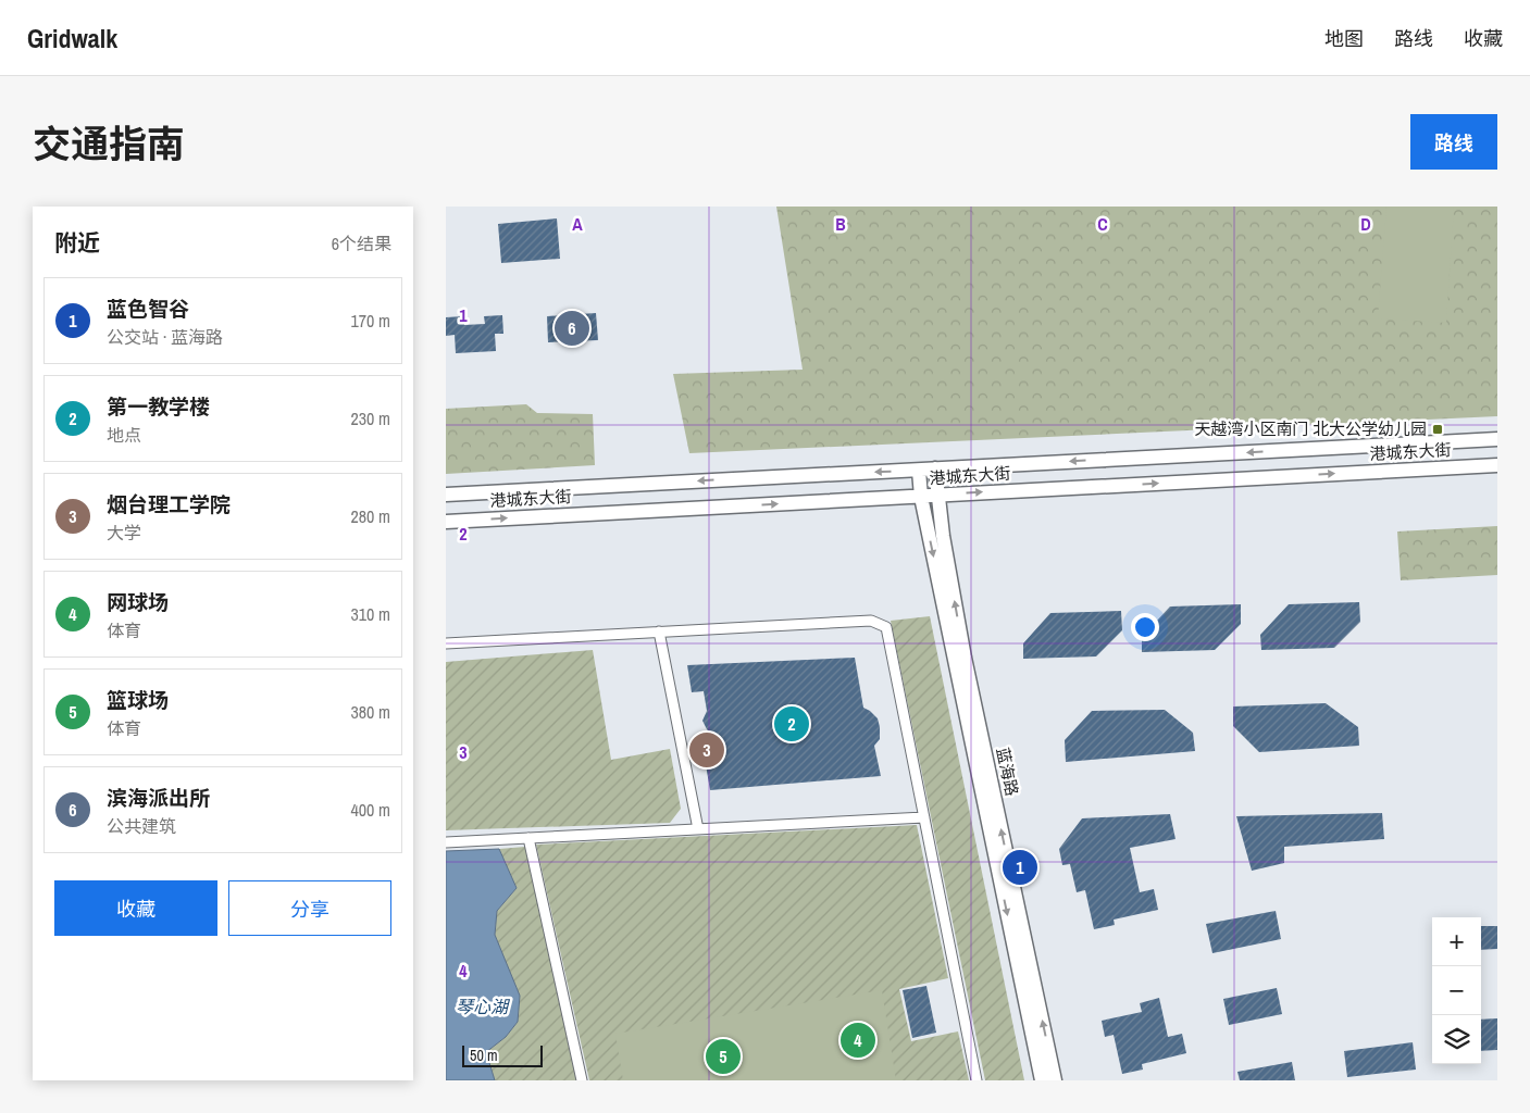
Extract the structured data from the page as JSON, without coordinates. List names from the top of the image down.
{
  "streets": {
    "main road": ["港城东大街", "蓝海路"]
  },
  "crossings": [
    ["港城东大街", "蓝海路"]
  ],
  "water": ["琴心湖"],
  "places": {
    "transit": ["天越湾小区南门 北大公学幼儿园"]
  },
  "scale_bar": "50 m",
  "page": {
    "header": "Gridwalk",
    "nav": ["地图", "路线", "收藏"],
    "title": "交通指南",
    "buttons": [
      "路线",
      ["收藏", "分享"]
    ],
    "heading": ["附近", "6个结果"],
    "list": [
      {
        "mark": "1",
        "name": "蓝色智谷",
        "note": "公交站 · 蓝海路",
        "value": "170 m"
      },
      {
        "mark": "2",
        "name": "第一教学楼",
        "note": "地点",
        "value": "230 m"
      },
      {
        "mark": "3",
        "name": "烟台理工学院",
        "note": "大学",
        "value": "280 m"
      },
      {
        "mark": "4",
        "name": "网球场",
        "note": "体育",
        "value": "310 m"
      },
      {
        "mark": "5",
        "name": "篮球场",
        "note": "体育",
        "value": "380 m"
      },
      {
        "mark": "6",
        "name": "滨海派出所",
        "note": "公共建筑",
        "value": "400 m"
      }
    ],
    "pins": [
      "6",
      "2",
      "3",
      "1",
      "4",
      "5"
    ],
    "map_buttons": ["+", "−"],
    "scale": "50 m"
  },
  "grid": {
    "columns": [
      "A",
      "B",
      "C",
      "D"
    ],
    "rows": [
      "1",
      "2",
      "3",
      "4"
    ]
  }
}
